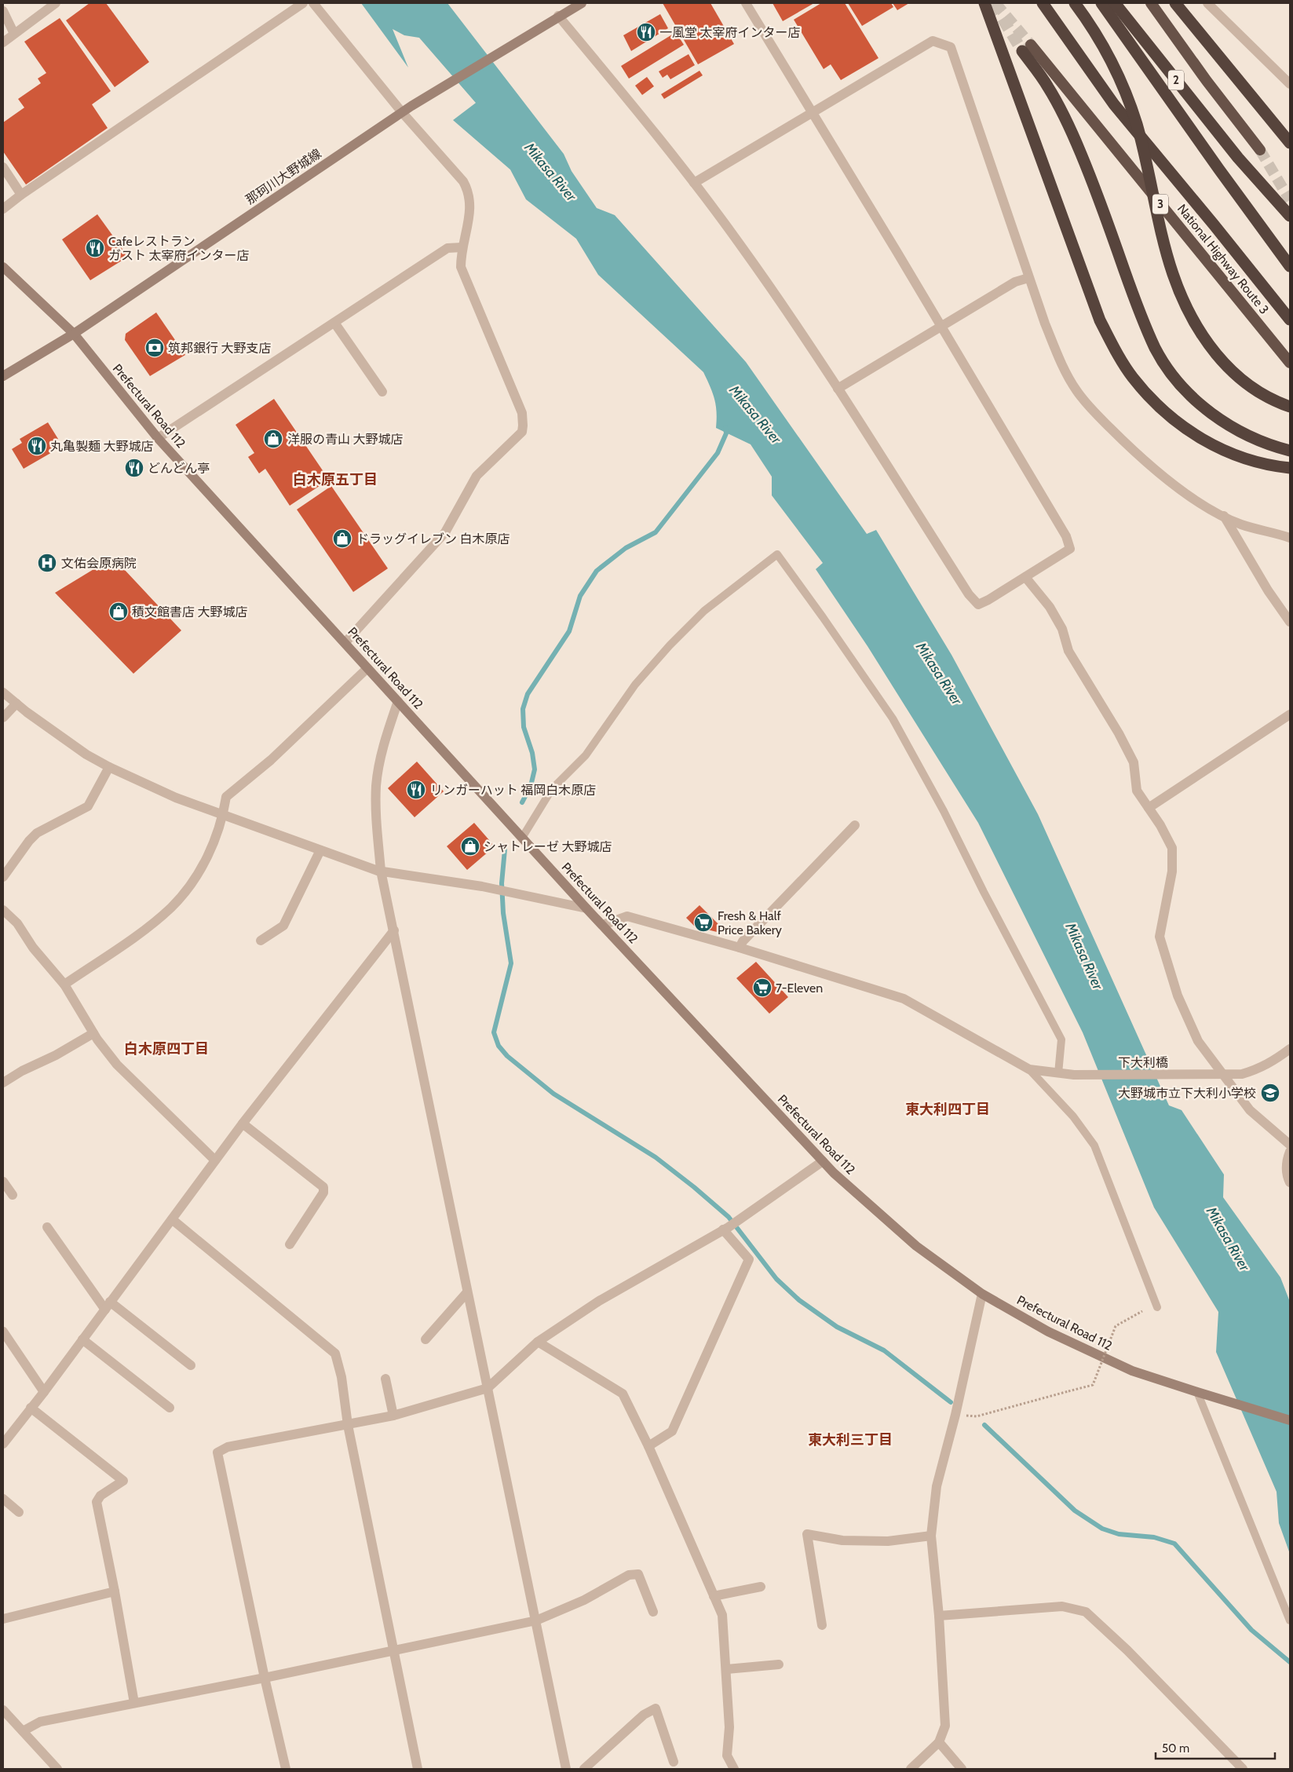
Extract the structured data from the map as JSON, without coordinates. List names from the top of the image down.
{
  "streets": {
    "highway": ["2", "3", "National Highway Route 3"],
    "main road": ["那珂川大野城線", "Prefectural Road 112"],
    "street": ["下大利橋"]
  },
  "crossings": [
    ["那珂川大野城線", "Prefectural Road 112"]
  ],
  "districts": [
    "白木原五丁目",
    "白木原四丁目",
    "東大利四丁目",
    "東大利三丁目"
  ],
  "water": ["Mikasa River"],
  "places": {
    "restaurant": [
      "一風堂 太宰府インター店",
      "Cafeレストラン ガスト 太宰府インター店",
      "丸亀製麺 大野城店",
      "どんどん亭",
      "リンガーハット 福岡白木原店"
    ],
    "bank": ["筑邦銀行 大野支店"],
    "shop": [
      "洋服の青山 大野城店",
      "ドラッグイレブン 白木原店",
      "積文館書店 大野城店",
      "シャトレーゼ 大野城店"
    ],
    "hospital": ["文佑会原病院"],
    "supermarket": ["Fresh & Half Price Bakery", "7-Eleven"],
    "school or university": ["大野城市立下大利小学校"]
  },
  "scale_bar": "50 m"
}
